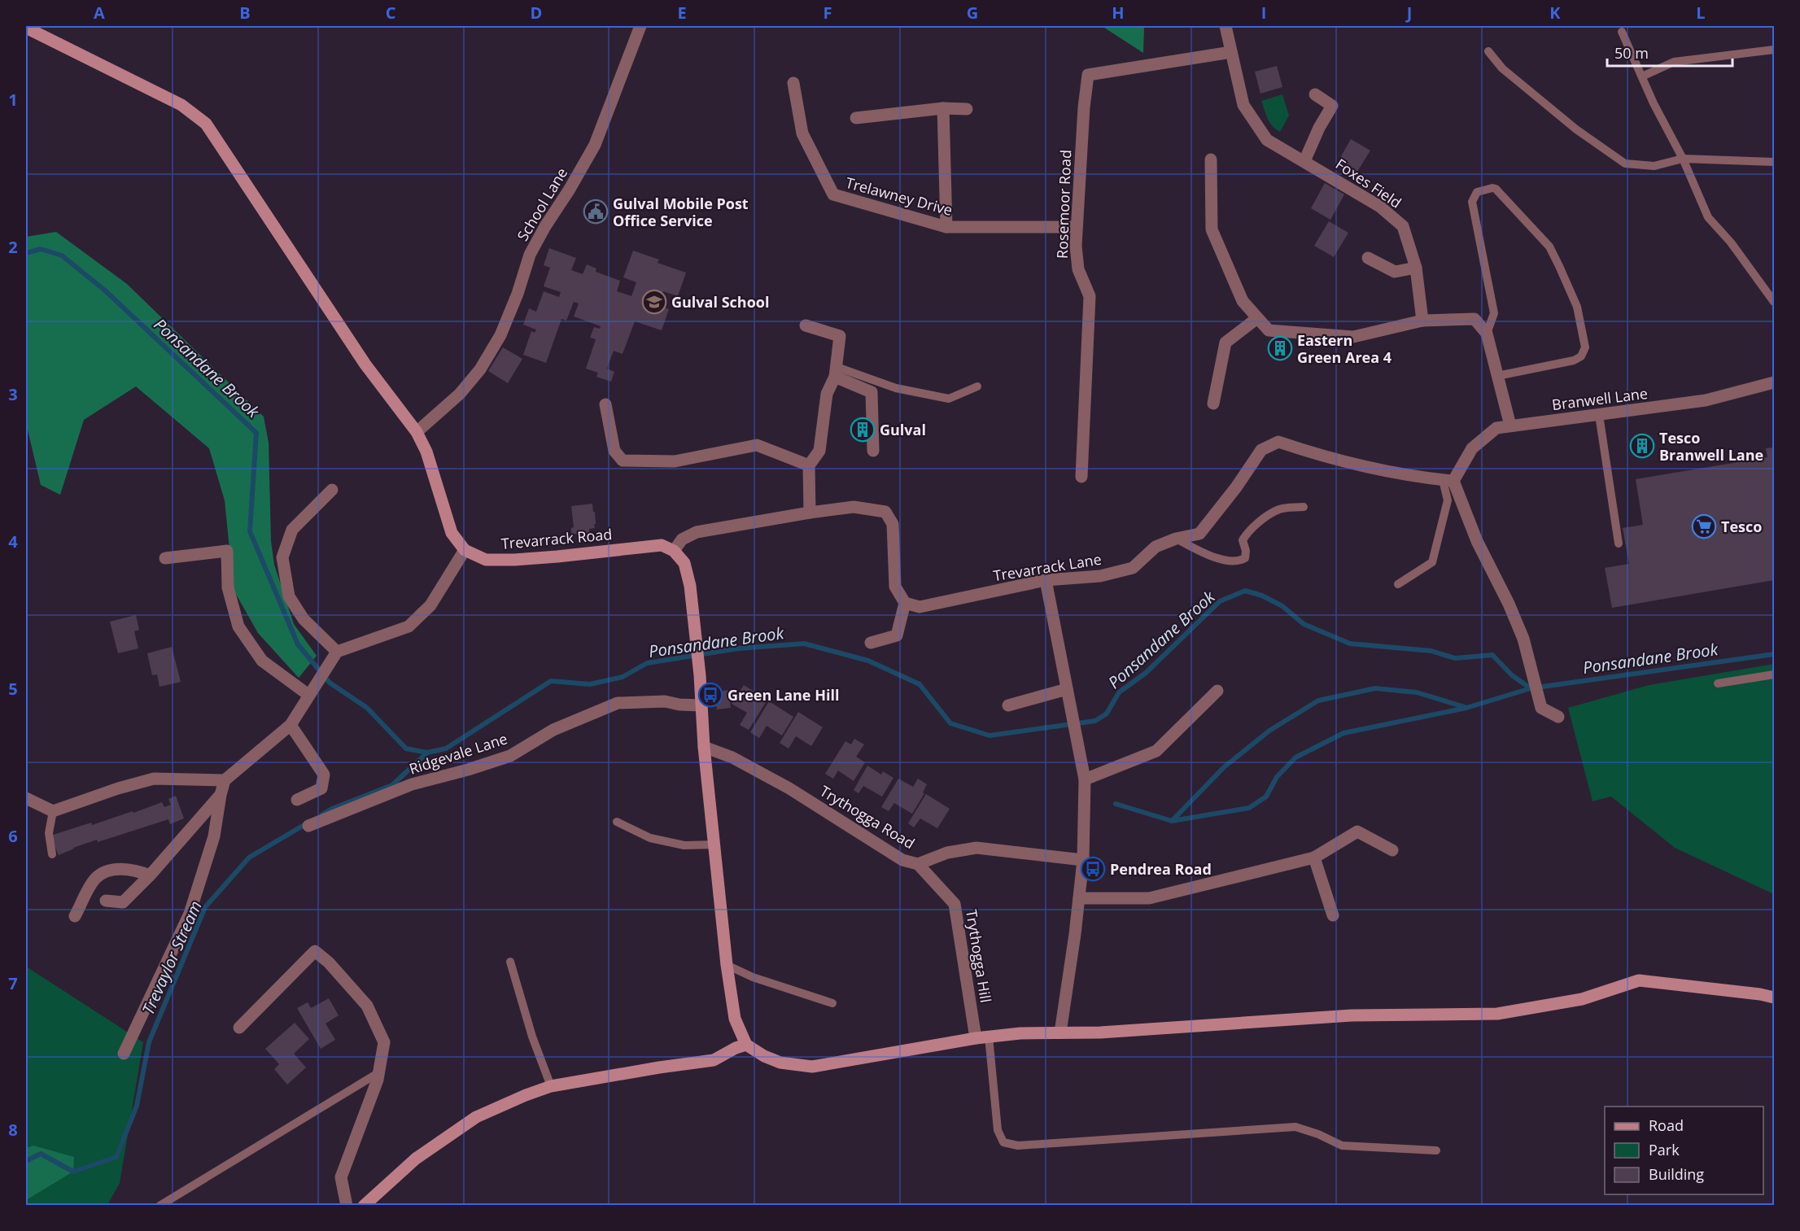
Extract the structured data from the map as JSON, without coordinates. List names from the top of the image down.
{
  "streets": {
    "main road": ["Trevarrack Road"],
    "street": [
      "Foxes Field",
      "Trelawney Drive",
      "School Lane",
      "Rosemoor Road",
      "Branwell Lane",
      "Trevarrack Lane",
      "Ridgevale Lane",
      "Trythogga Road",
      "Trythogga Hill"
    ]
  },
  "crossings": [
    ["Foxes Field", "Rosemoor Road"],
    ["Trelawney Drive", "Rosemoor Road"],
    ["Branwell Lane", "Trevarrack Lane"],
    ["Trythogga Road", "Trythogga Hill"]
  ],
  "water": ["Ponsandane Brook", "Trevaylor Stream"],
  "places": {
    "public building": ["Gulval Mobile Post Office Service"],
    "school or university": ["Gulval School"],
    "building": ["Eastern Green Area 4", "Gulval", "Tesco Branwell Lane"],
    "supermarket": ["Tesco"],
    "bus stop": ["Green Lane Hill", "Pendrea Road"]
  },
  "legend": ["Road", "Park", "Building"],
  "scale_bar": "50 m",
  "grid": {
    "columns": [
      "A",
      "B",
      "C",
      "D",
      "E",
      "F",
      "G",
      "H",
      "I",
      "J",
      "K",
      "L"
    ],
    "rows": [
      "1",
      "2",
      "3",
      "4",
      "5",
      "6",
      "7",
      "8"
    ]
  }
}
